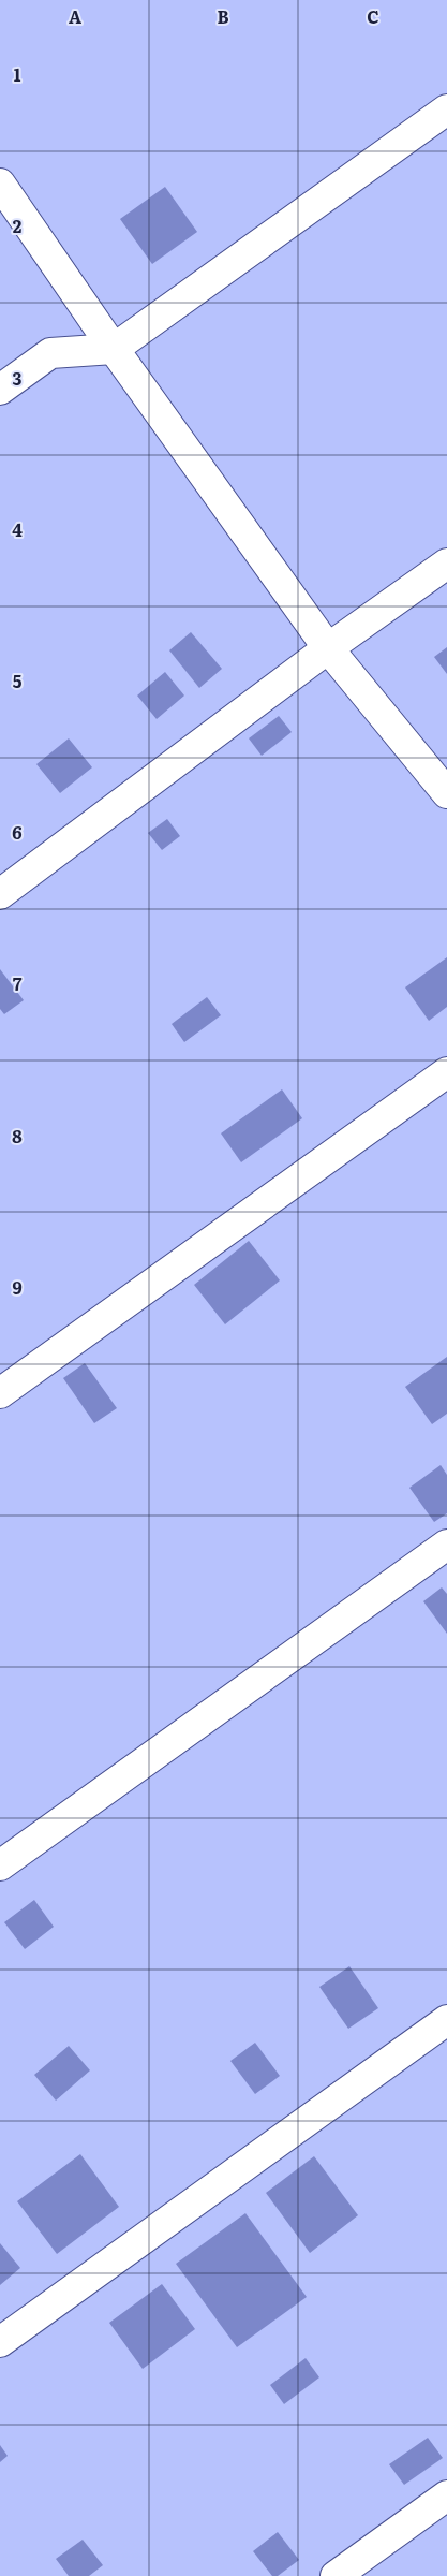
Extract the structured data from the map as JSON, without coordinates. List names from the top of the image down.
{
  "grid": {
    "columns": ["A", "B", "C"],
    "rows": [
      "1",
      "2",
      "3",
      "4",
      "5",
      "6",
      "7",
      "8",
      "9"
    ]
  }
}
